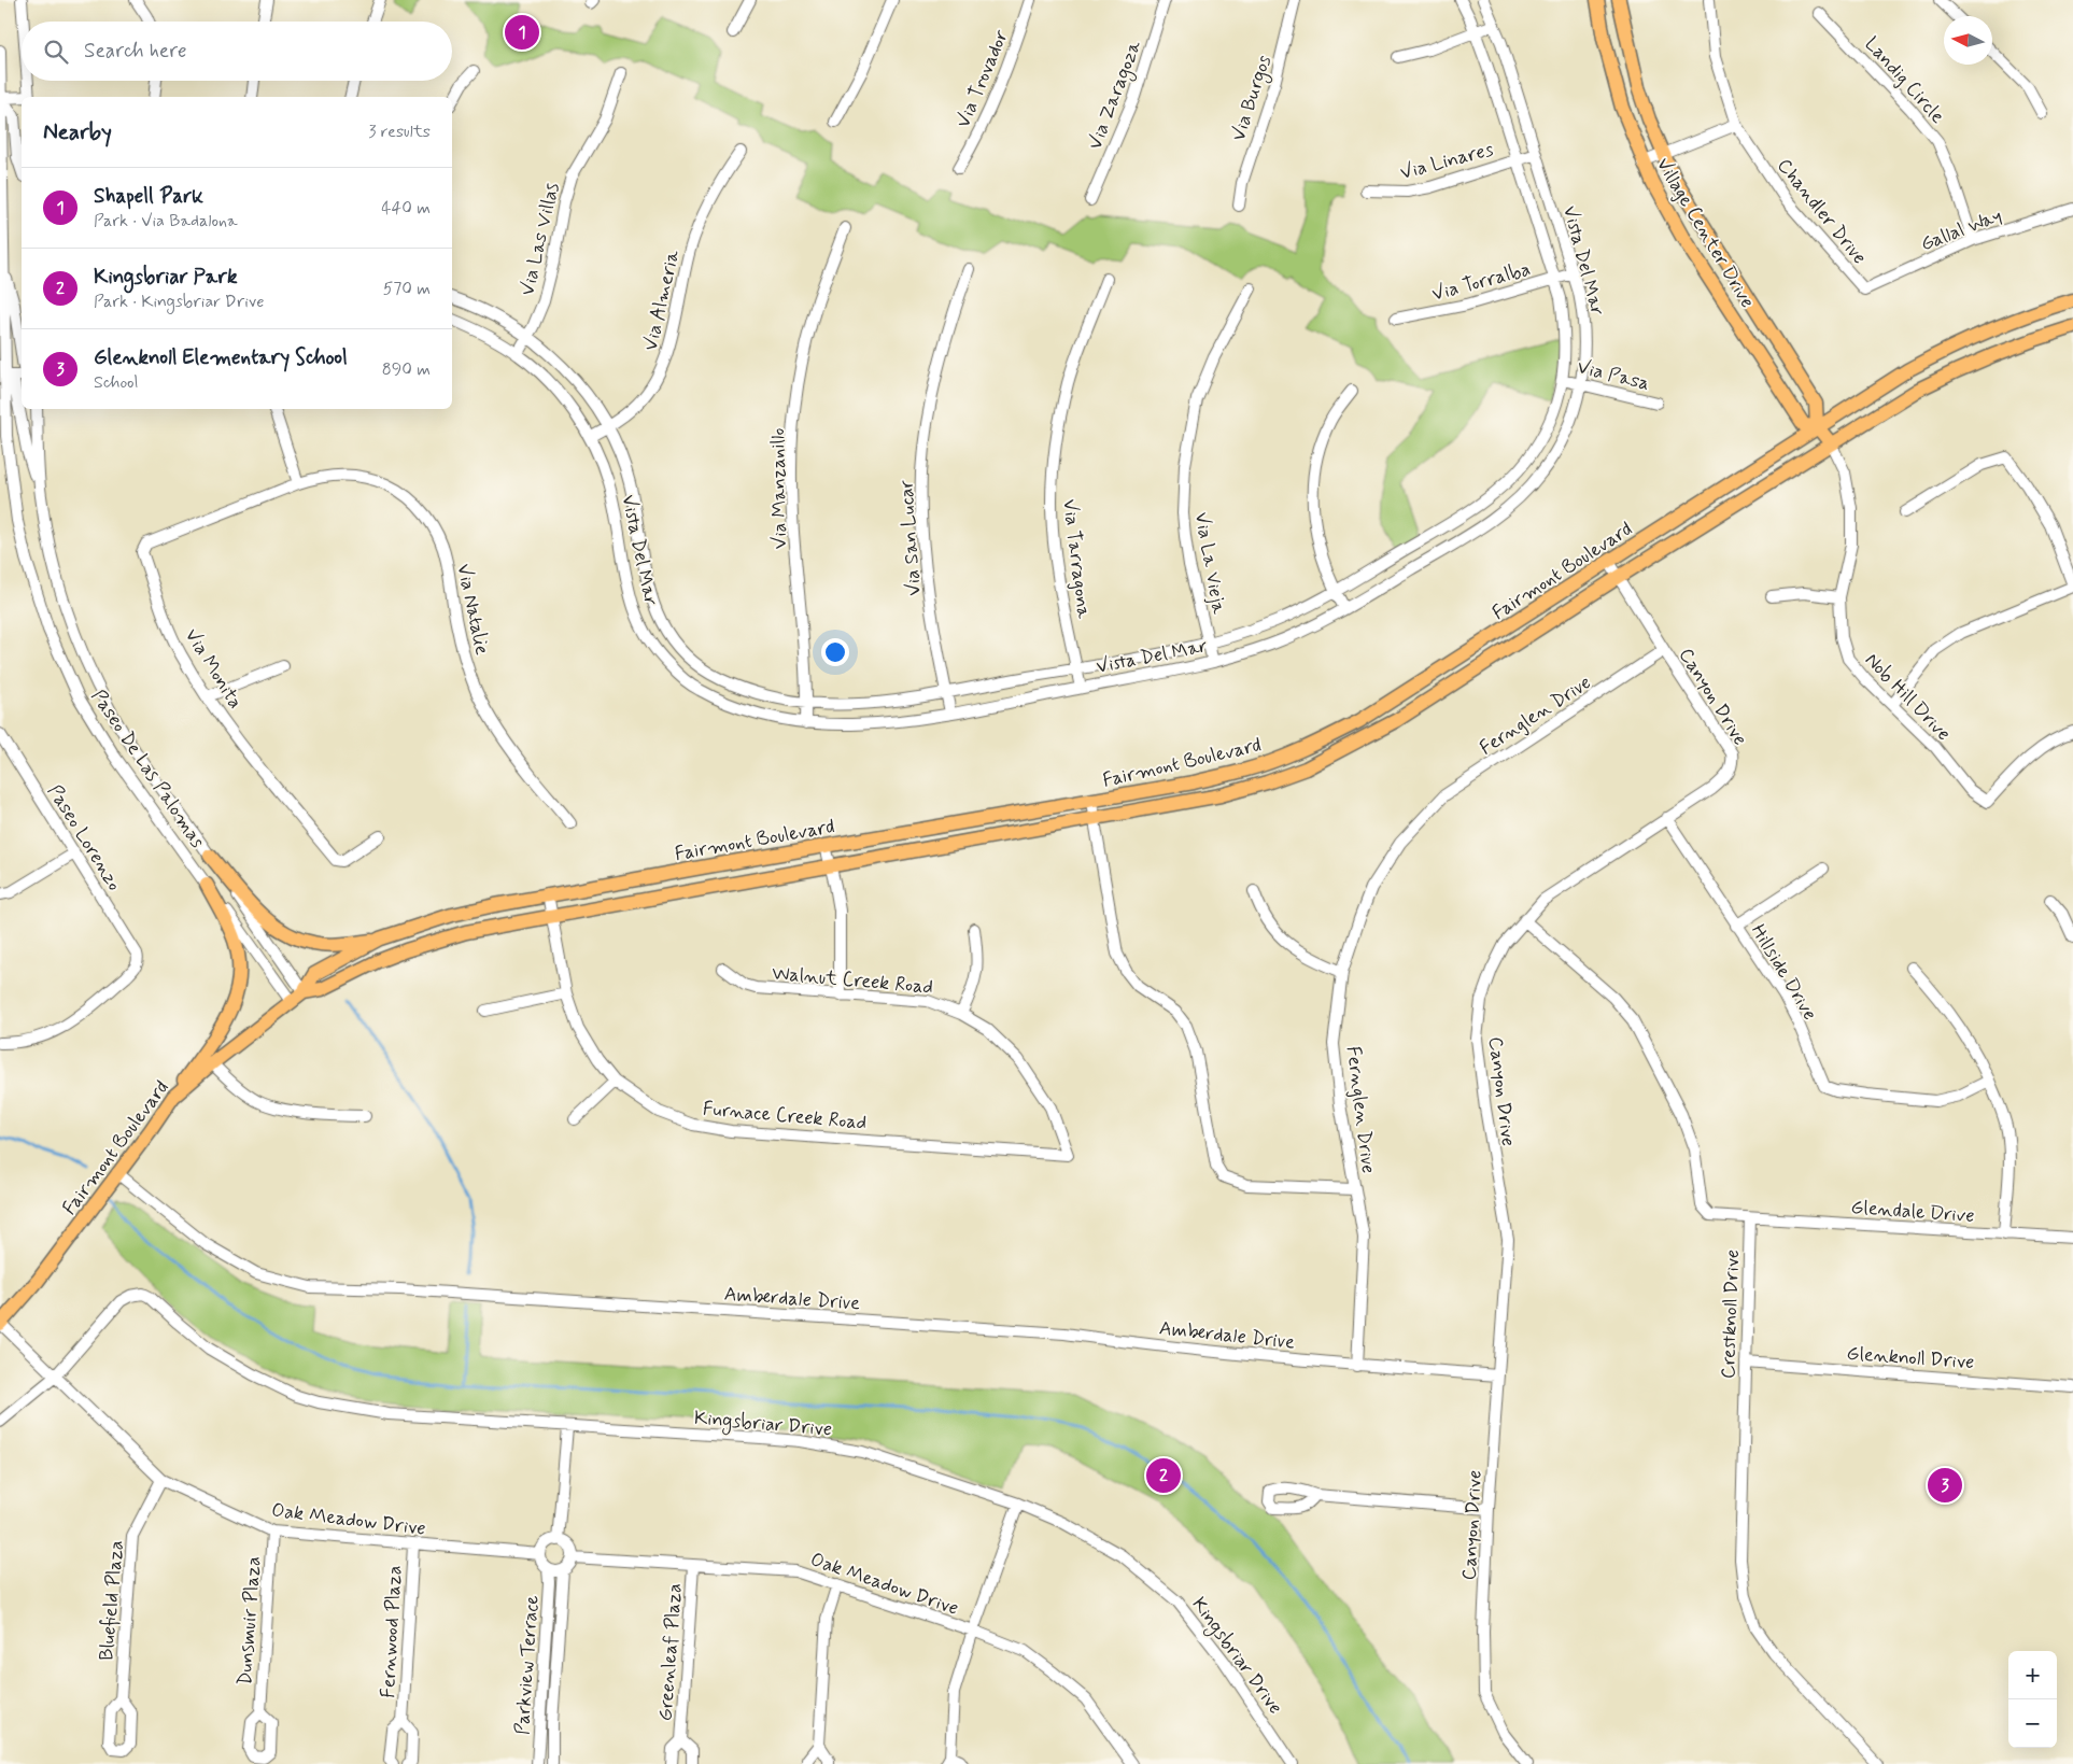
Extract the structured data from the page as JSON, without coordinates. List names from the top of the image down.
{
  "streets": {
    "main road": ["Village Center Drive", "Fairmont Boulevard"],
    "street": [
      "Via Trovador",
      "Landig Circle",
      "Via Zaragoza",
      "Via Burgos",
      "Via Linares",
      "Chandler Drive",
      "Gallal Way",
      "Via Las Villas",
      "Vista Del Mar",
      "Via Torralba",
      "Via Almeria",
      "Via Pasa",
      "Via Manzanillo",
      "Via San Lucar",
      "Via Tarragona",
      "Via La Vieja",
      "Via Natalie",
      "Via Monita",
      "Canyon Drive",
      "Nob Hill Drive",
      "Fernglen Drive",
      "Paseo De Las Palomas",
      "Paseo Lorenzo",
      "Hillside Drive",
      "Walnut Creek Road",
      "Furnace Creek Road",
      "Glendale Drive",
      "Amberdale Drive",
      "Crestknoll Drive",
      "Glenknoll Drive",
      "Kingsbriar Drive",
      "Oak Meadow Drive",
      "Bluefield Plaza",
      "Dunsmuir Plaza",
      "Fernwood Plaza",
      "Greenleaf Plaza",
      "Parkview Terrace"
    ]
  },
  "crossings": [
    ["Landig Circle", "Gallal Way"],
    ["Via Linares", "Vista Del Mar"],
    ["Chandler Drive", "Gallal Way"],
    ["Village Center Drive", "Fairmont Boulevard"],
    ["Village Center Drive", "Nob Hill Drive"],
    ["Via Las Villas", "Vista Del Mar"],
    ["Vista Del Mar", "Via Torralba"],
    ["Vista Del Mar", "Via Almeria"],
    ["Vista Del Mar", "Via Pasa"],
    ["Vista Del Mar", "Via Manzanillo"],
    ["Vista Del Mar", "Via San Lucar"],
    ["Vista Del Mar", "Via Tarragona"],
    ["Vista Del Mar", "Via La Vieja"],
    ["Fairmont Boulevard", "Canyon Drive"],
    ["Fairmont Boulevard", "Nob Hill Drive"],
    ["Fairmont Boulevard", "Paseo De Las Palomas"],
    ["Fairmont Boulevard", "Furnace Creek Road"],
    ["Fairmont Boulevard", "Amberdale Drive"],
    ["Fairmont Boulevard", "Oak Meadow Drive"],
    ["Via Natalie", "Via Monita"],
    ["Canyon Drive", "Fernglen Drive"],
    ["Canyon Drive", "Hillside Drive"],
    ["Canyon Drive", "Amberdale Drive"],
    ["Fernglen Drive", "Amberdale Drive"],
    ["Walnut Creek Road", "Furnace Creek Road"],
    ["Glendale Drive", "Crestknoll Drive"],
    ["Crestknoll Drive", "Glenknoll Drive"],
    ["Kingsbriar Drive", "Oak Meadow Drive"],
    ["Oak Meadow Drive", "Bluefield Plaza"],
    ["Oak Meadow Drive", "Dunsmuir Plaza"],
    ["Oak Meadow Drive", "Fernwood Plaza"],
    ["Oak Meadow Drive", "Greenleaf Plaza"],
    ["Oak Meadow Drive", "Parkview Terrace"]
  ],
  "north": "left",
  "page": {
    "pins": ["1", "2", "3"],
    "search": "Search here",
    "heading": ["Nearby", "3 results"],
    "list": [
      {
        "mark": "1",
        "name": "Shapell Park",
        "note": "Park · Via Badalona",
        "value": "440 m"
      },
      {
        "mark": "2",
        "name": "Kingsbriar Park",
        "note": "Park · Kingsbriar Drive",
        "value": "570 m"
      },
      {
        "mark": "3",
        "name": "Glenknoll Elementary School",
        "note": "School",
        "value": "890 m"
      }
    ],
    "map_buttons": ["+", "−"]
  }
}
